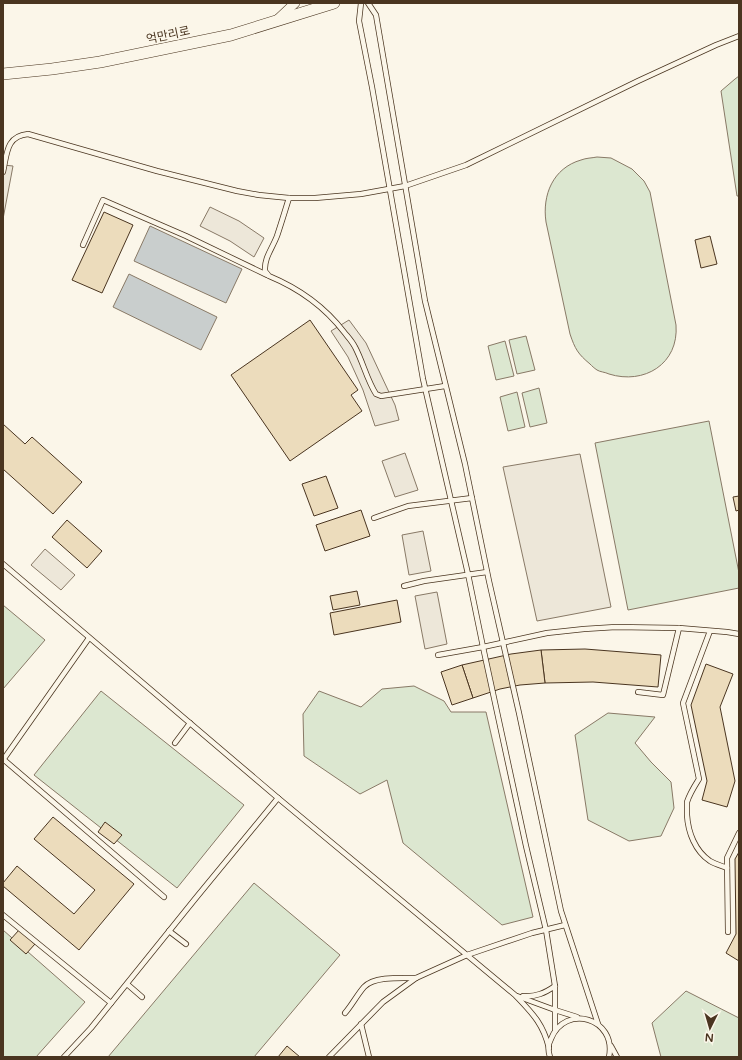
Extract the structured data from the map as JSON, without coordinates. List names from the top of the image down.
{
  "streets": {
    "street": ["억만리로"]
  },
  "north": "bottom"
}
